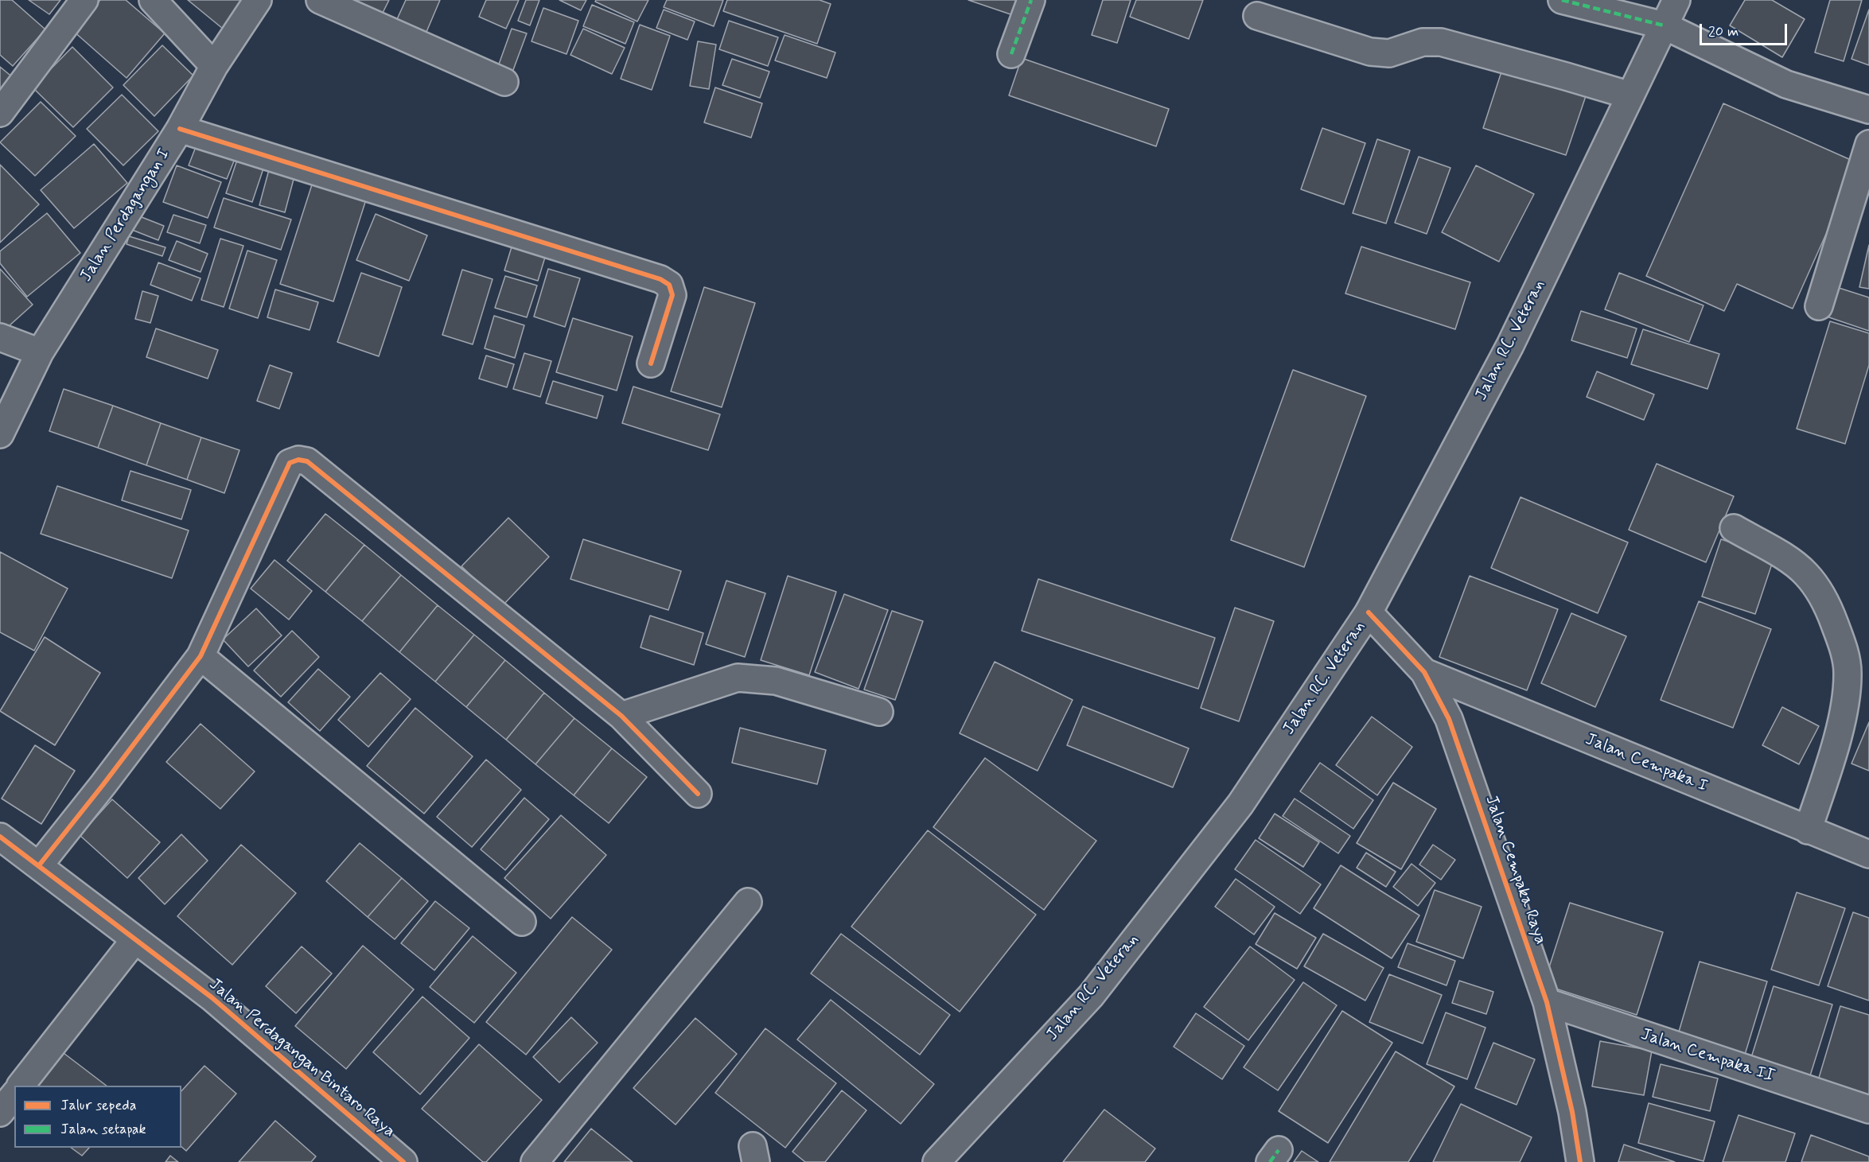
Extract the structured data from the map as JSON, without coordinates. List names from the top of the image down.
{
  "streets": {
    "street": [
      "Jalan Perdagangan I",
      "Jalan RC. Veteran",
      "Jalan Cempaka I",
      "Jalan Cempaka Raya",
      "Jalan Cempaka II",
      "Jalan Perdagangan Bintaro Raya"
    ]
  },
  "crossings": [
    ["Jalan RC. Veteran", "Jalan Cempaka Raya"],
    ["Jalan Cempaka I", "Jalan Cempaka Raya"],
    ["Jalan Cempaka Raya", "Jalan Cempaka II"]
  ],
  "legend": ["Jalur sepeda", "Jalan setapak"],
  "scale_bar": "20 m"
}
